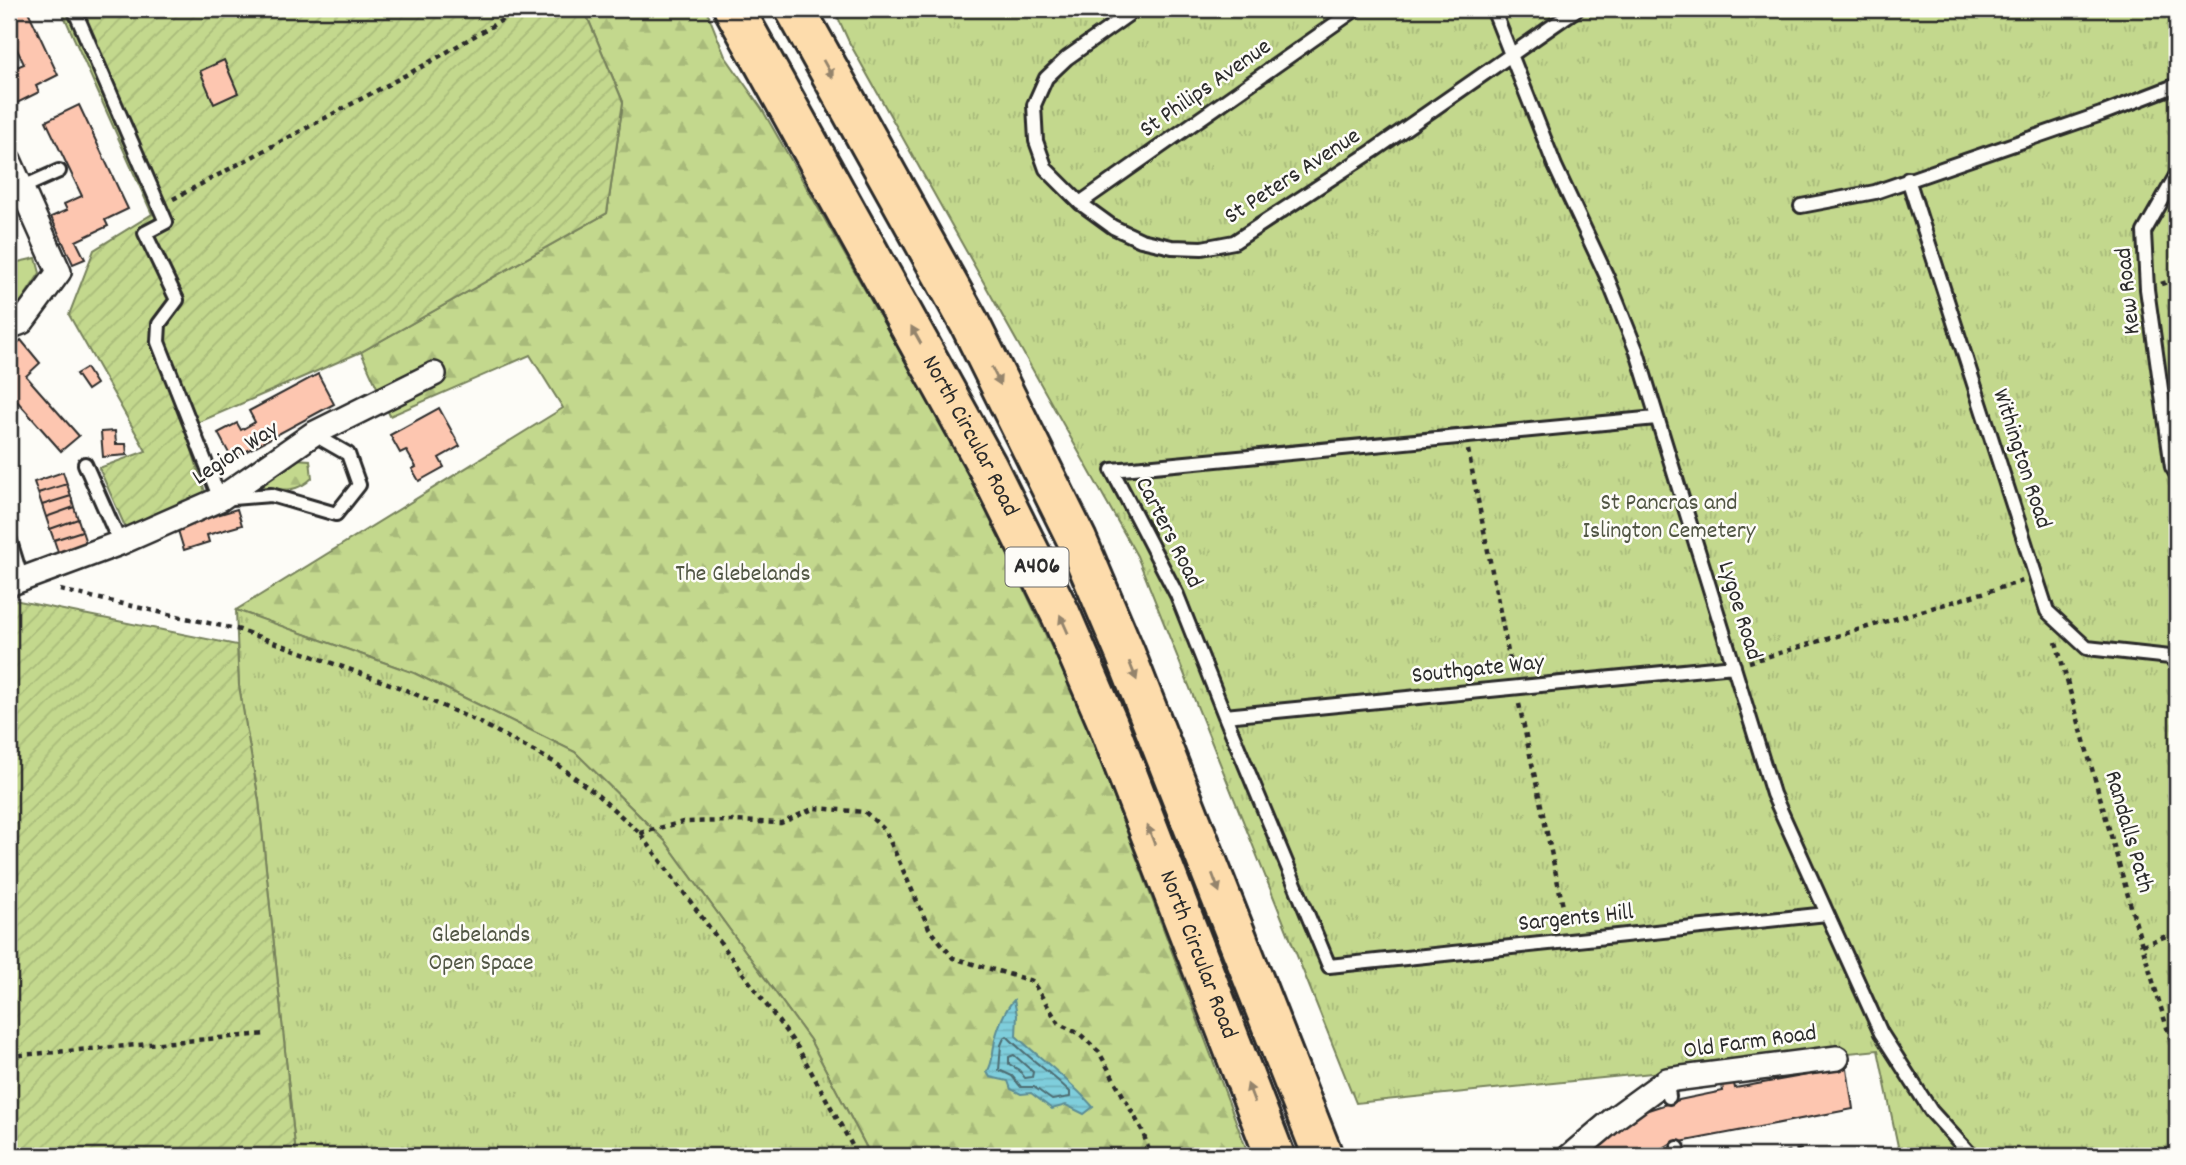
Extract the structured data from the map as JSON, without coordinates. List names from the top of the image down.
{
  "streets": {
    "highway": ["North Circular Road", "A406"],
    "street": ["Legion Way", "Old Farm Road"],
    "lane": [
      "St Philips Avenue",
      "St Peters Avenue",
      "Kew Road",
      "Withington Road",
      "Carters Road",
      "Lygoe Road",
      "Southgate Way",
      "Sargents Hill"
    ],
    "path": ["Randalls Path"]
  },
  "crossings": [
    ["St Philips Avenue", "St Peters Avenue"],
    ["St Peters Avenue", "Lygoe Road"],
    ["Withington Road", "Randalls Path"],
    ["Carters Road", "Lygoe Road"],
    ["Carters Road", "Southgate Way"],
    ["Carters Road", "Sargents Hill"],
    ["Lygoe Road", "Southgate Way"],
    ["Lygoe Road", "Sargents Hill"]
  ],
  "parks": ["St Pancras and Islington Cemetery", "The Glebelands", "Glebelands Open Space"]
}
